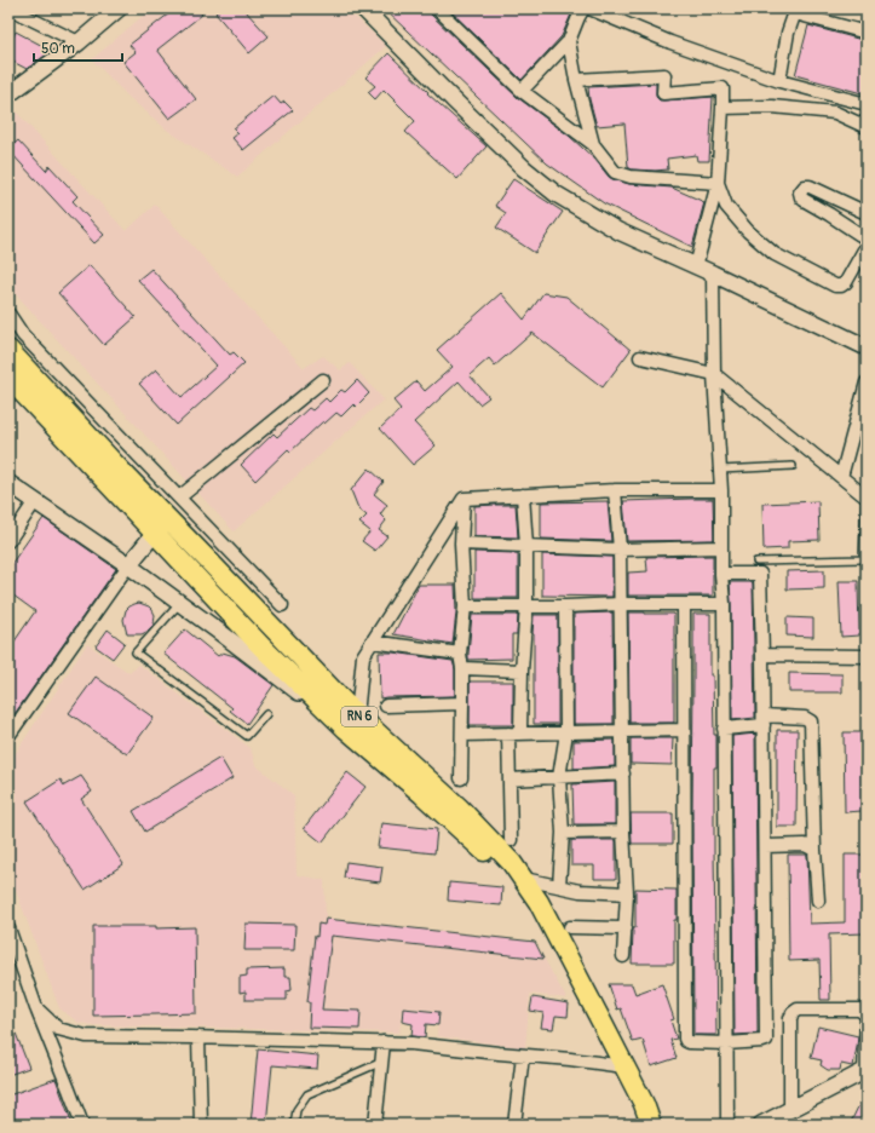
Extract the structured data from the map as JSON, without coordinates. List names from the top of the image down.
{
  "streets": {
    "main road": ["RN 6"]
  },
  "scale_bar": "50 m"
}
